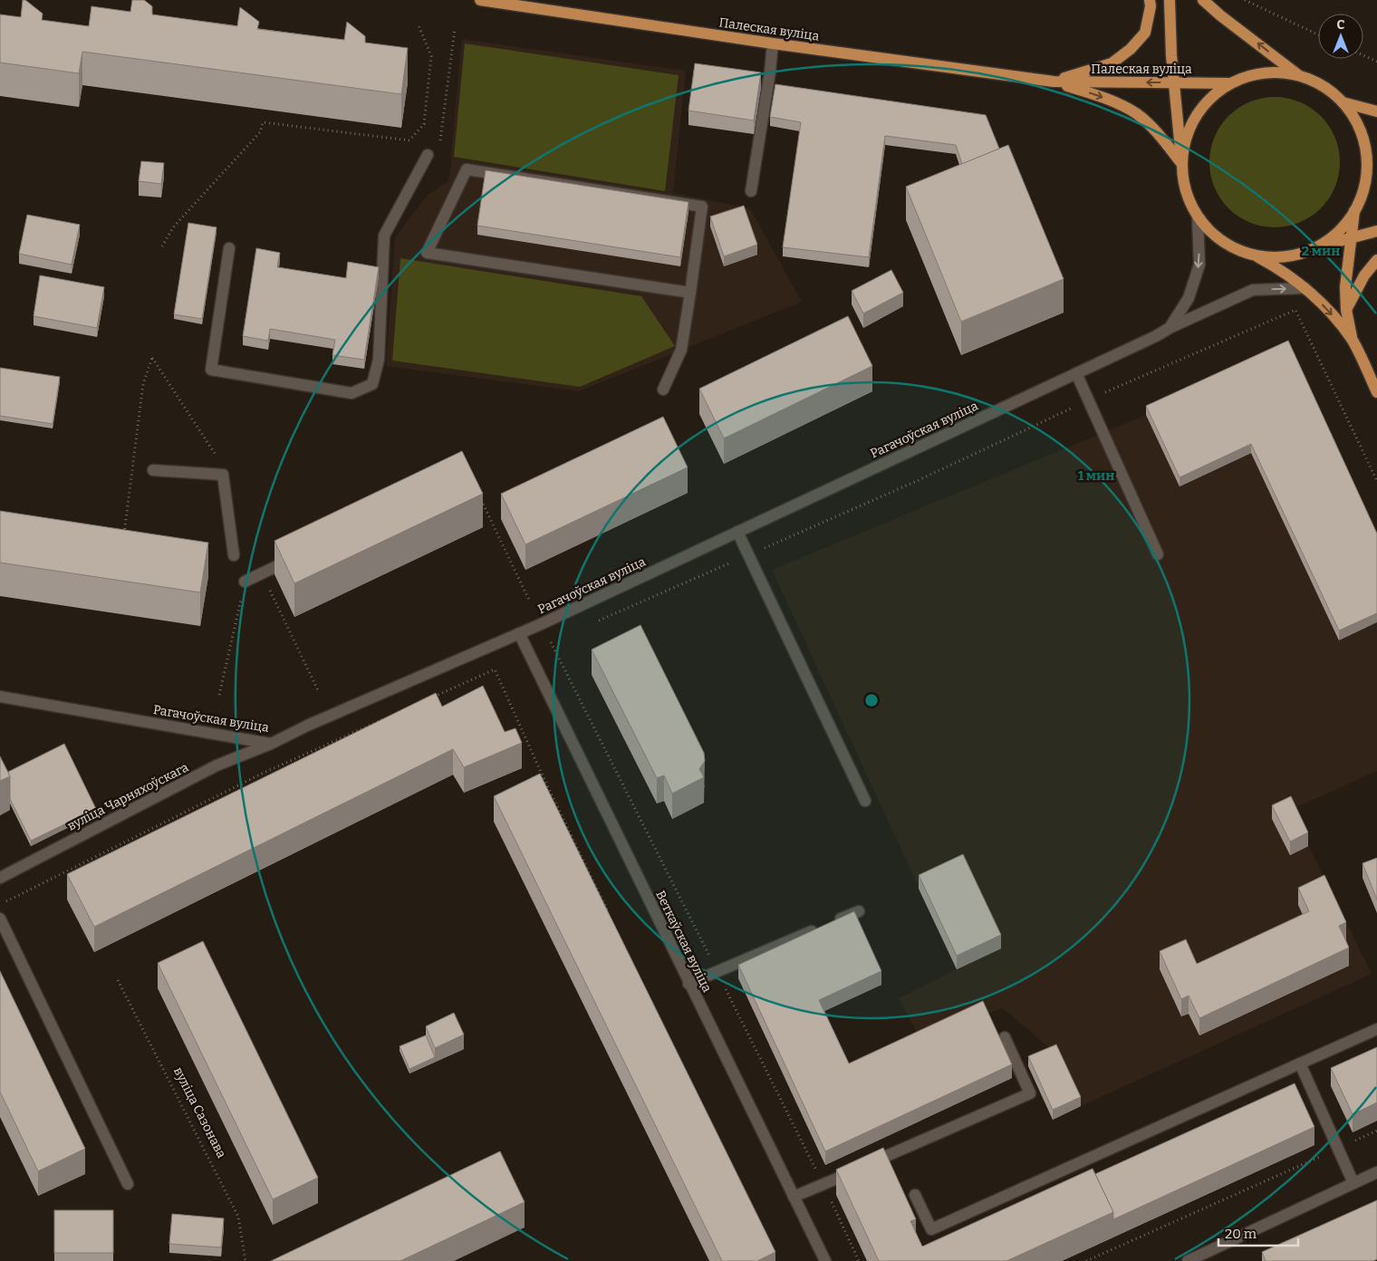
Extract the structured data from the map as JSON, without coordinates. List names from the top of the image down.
{
  "streets": {
    "main road": ["Палеская вуліца"],
    "street": ["Рагачоўская вуліца", "вуліца Чарняхоўскага", "Веткаўская вуліца"],
    "path": ["вуліца Сазонава"]
  },
  "crossings": [
    ["Рагачоўская вуліца", "вуліца Чарняхоўскага"],
    ["Рагачоўская вуліца", "Веткаўская вуліца"]
  ],
  "scale_bar": "20 m",
  "north": "top",
  "rings": ["2 мин", "1 мин"]
}
